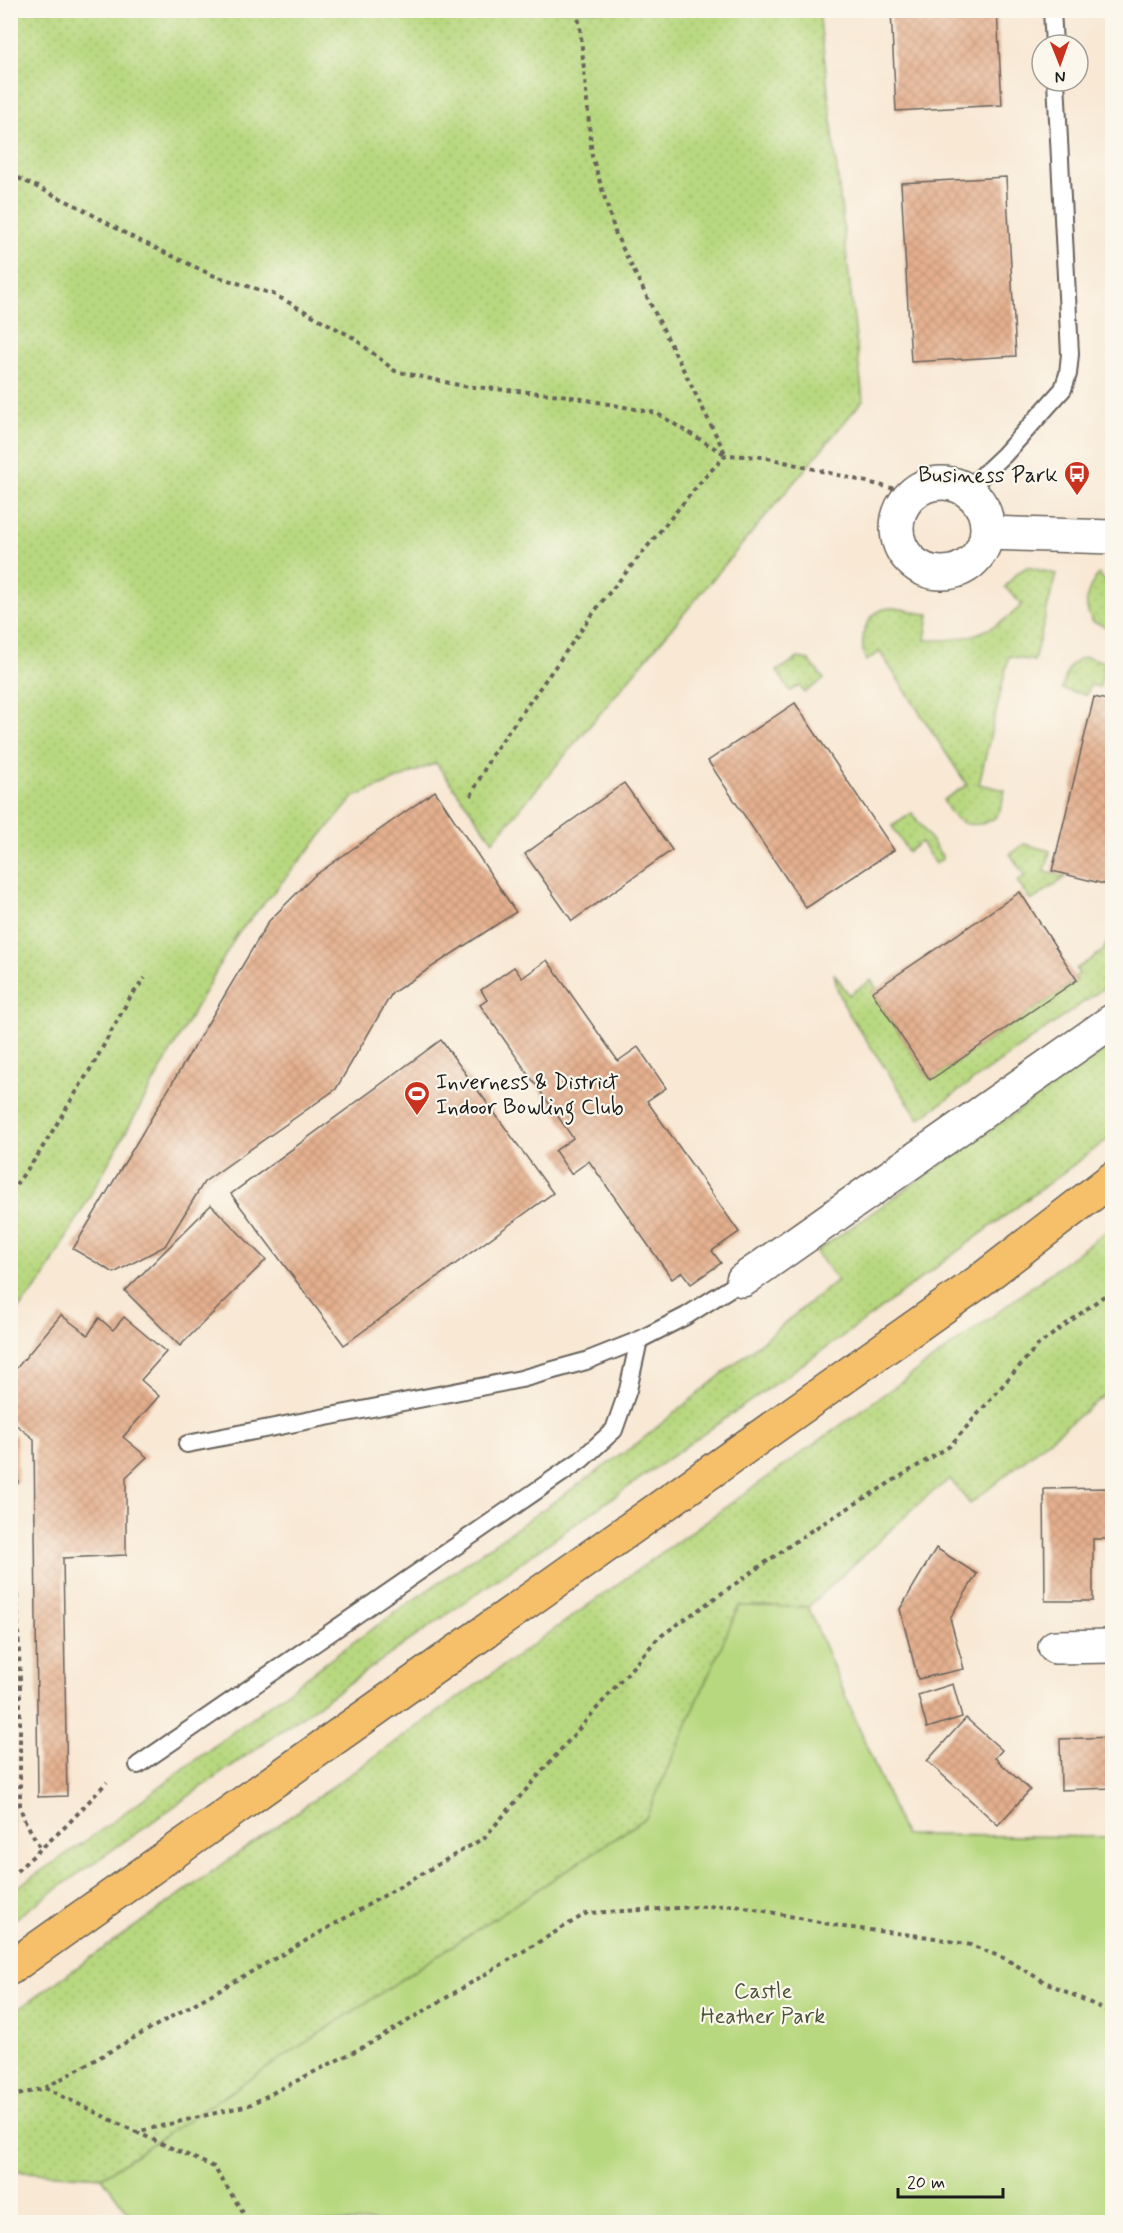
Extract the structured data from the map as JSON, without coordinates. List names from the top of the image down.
{
  "parks": ["Castle Heather Park"],
  "places": {
    "bus stop": ["Business Park"],
    "sports": ["Inverness & District Indoor Bowling Club"]
  },
  "scale_bar": "20 m",
  "north": "bottom"
}
